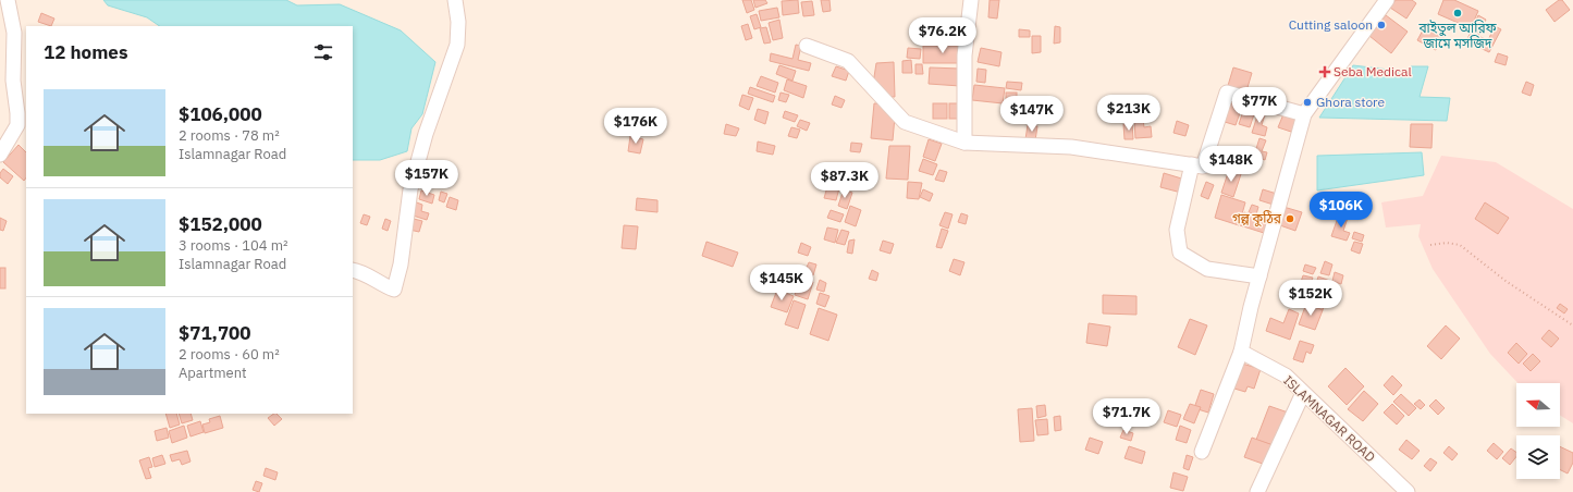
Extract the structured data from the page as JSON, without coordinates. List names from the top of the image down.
{
  "streets": {
    "street": ["ISLAMNAGAR ROAD"]
  },
  "places": {
    "other": [
      "বাইতুল আরিফ জামে মসজিদ",
      "Cutting saloon",
      "Ghora store",
      "গল্প কুঠির"
    ],
    "health": ["Seba Medical"]
  },
  "north": "left",
  "page": {
    "price": [
      "$76.2K",
      "$77K",
      "$213K",
      "$147K",
      "$176K",
      "$148K",
      "$157K",
      "$87.3K",
      "$106K",
      "$145K",
      "$152K",
      "$71.7K"
    ],
    "heading": "12 homes",
    "list": [
      {
        "name": "$106,000",
        "note": "2 rooms · 78 m² · Islamnagar Road"
      },
      {
        "name": "$152,000",
        "note": "3 rooms · 104 m² · Islamnagar Road"
      },
      {
        "name": "$71,700",
        "note": "2 rooms · 60 m² · Apartment"
      }
    ]
  }
}
